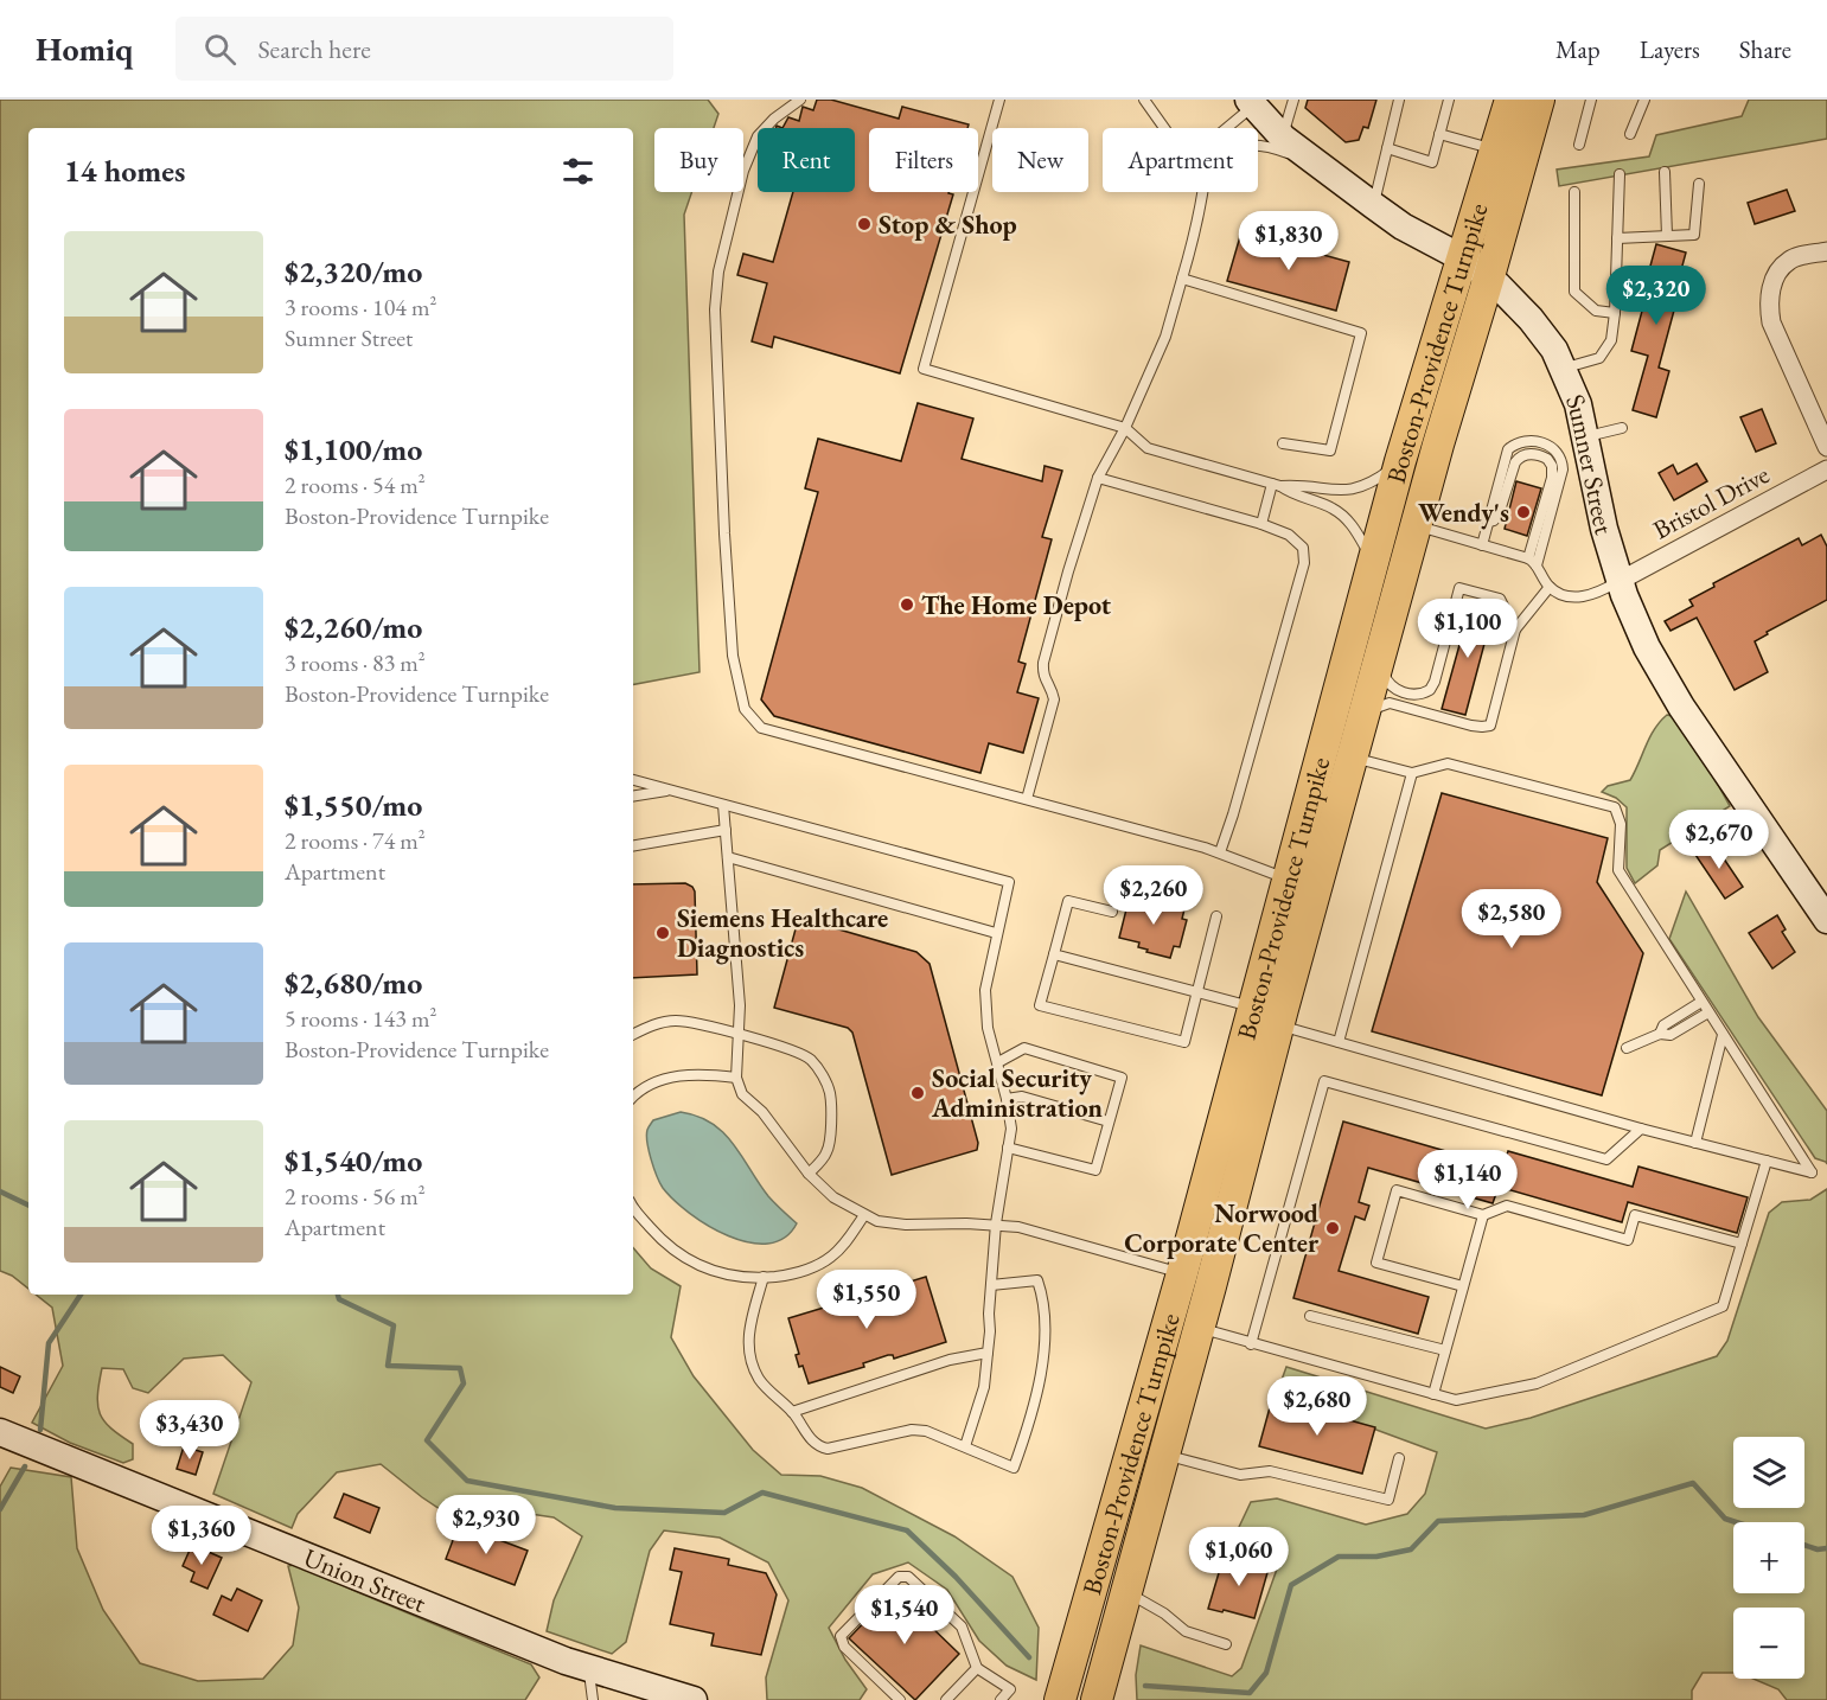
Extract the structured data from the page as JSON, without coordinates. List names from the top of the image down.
{
  "streets": {
    "main road": ["Boston-Providence Turnpike", "Sumner Street", "Union Street"],
    "street": ["Bristol Drive"]
  },
  "crossings": [
    ["Boston-Providence Turnpike", "Sumner Street"],
    ["Sumner Street", "Bristol Drive"]
  ],
  "places": [
    "Stop & Shop",
    "Wendy's",
    "The Home Depot",
    "Siemens Healthcare Diagnostics",
    "Social Security Administration",
    "Norwood Corporate Center"
  ],
  "page": {
    "header": "Homiq",
    "search": "Search here",
    "nav": ["Map", "Layers", "Share"],
    "chip": [
      "Buy",
      "Rent",
      "Filters",
      "New",
      "Apartment"
    ],
    "heading": "14 homes",
    "price": [
      "$1,830",
      "$2,320",
      "$1,100",
      "$2,670",
      "$2,260",
      "$2,580",
      "$1,140",
      "$1,550",
      "$2,680",
      "$3,430",
      "$2,930",
      "$1,360",
      "$1,060",
      "$1,540"
    ],
    "list": [
      {
        "name": "$2,320/mo",
        "note": "3 rooms · 104 m² · Sumner Street"
      },
      {
        "name": "$1,100/mo",
        "note": "2 rooms · 54 m² · Boston-Providence Turnpike"
      },
      {
        "name": "$2,260/mo",
        "note": "3 rooms · 83 m² · Boston-Providence Turnpike"
      },
      {
        "name": "$1,550/mo",
        "note": "2 rooms · 74 m² · Apartment"
      },
      {
        "name": "$2,680/mo",
        "note": "5 rooms · 143 m² · Boston-Providence Turnpike"
      },
      {
        "name": "$1,540/mo",
        "note": "2 rooms · 56 m² · Apartment"
      }
    ],
    "map_buttons": ["+", "−"]
  }
}
